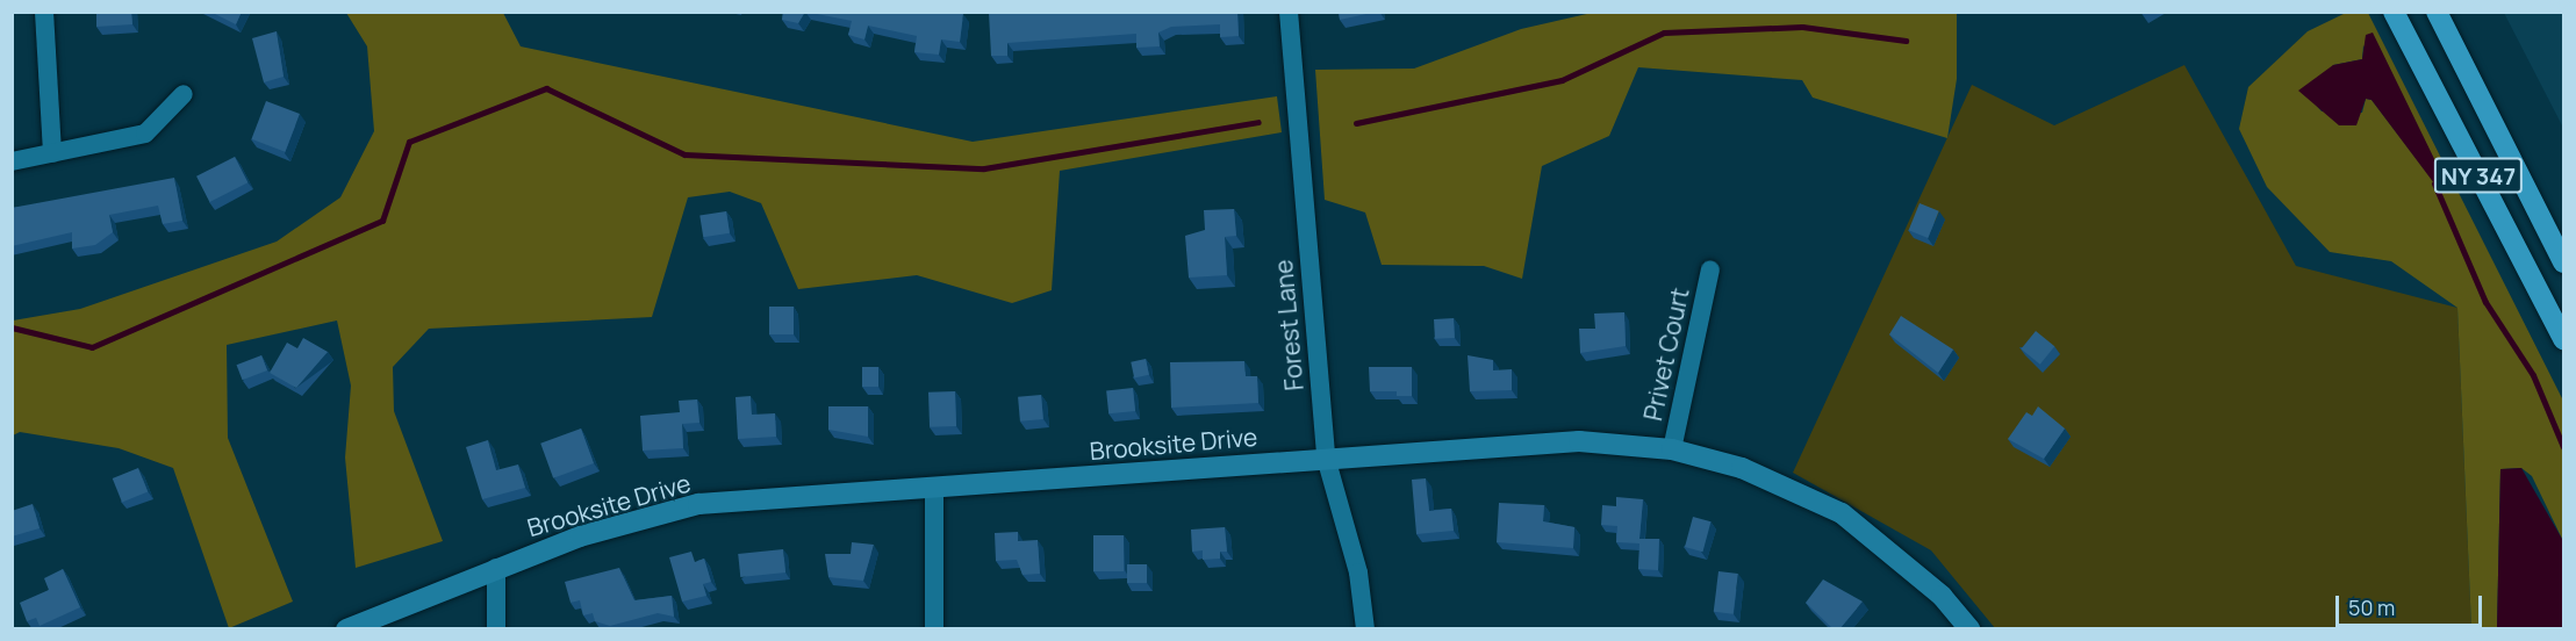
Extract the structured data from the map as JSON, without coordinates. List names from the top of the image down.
{
  "streets": {
    "highway": ["NY 347"],
    "street": ["Forest Lane", "Privet Court", "Brooksite Drive"]
  },
  "crossings": [
    ["Forest Lane", "Brooksite Drive"],
    ["Privet Court", "Brooksite Drive"]
  ],
  "scale_bar": "50 m"
}
